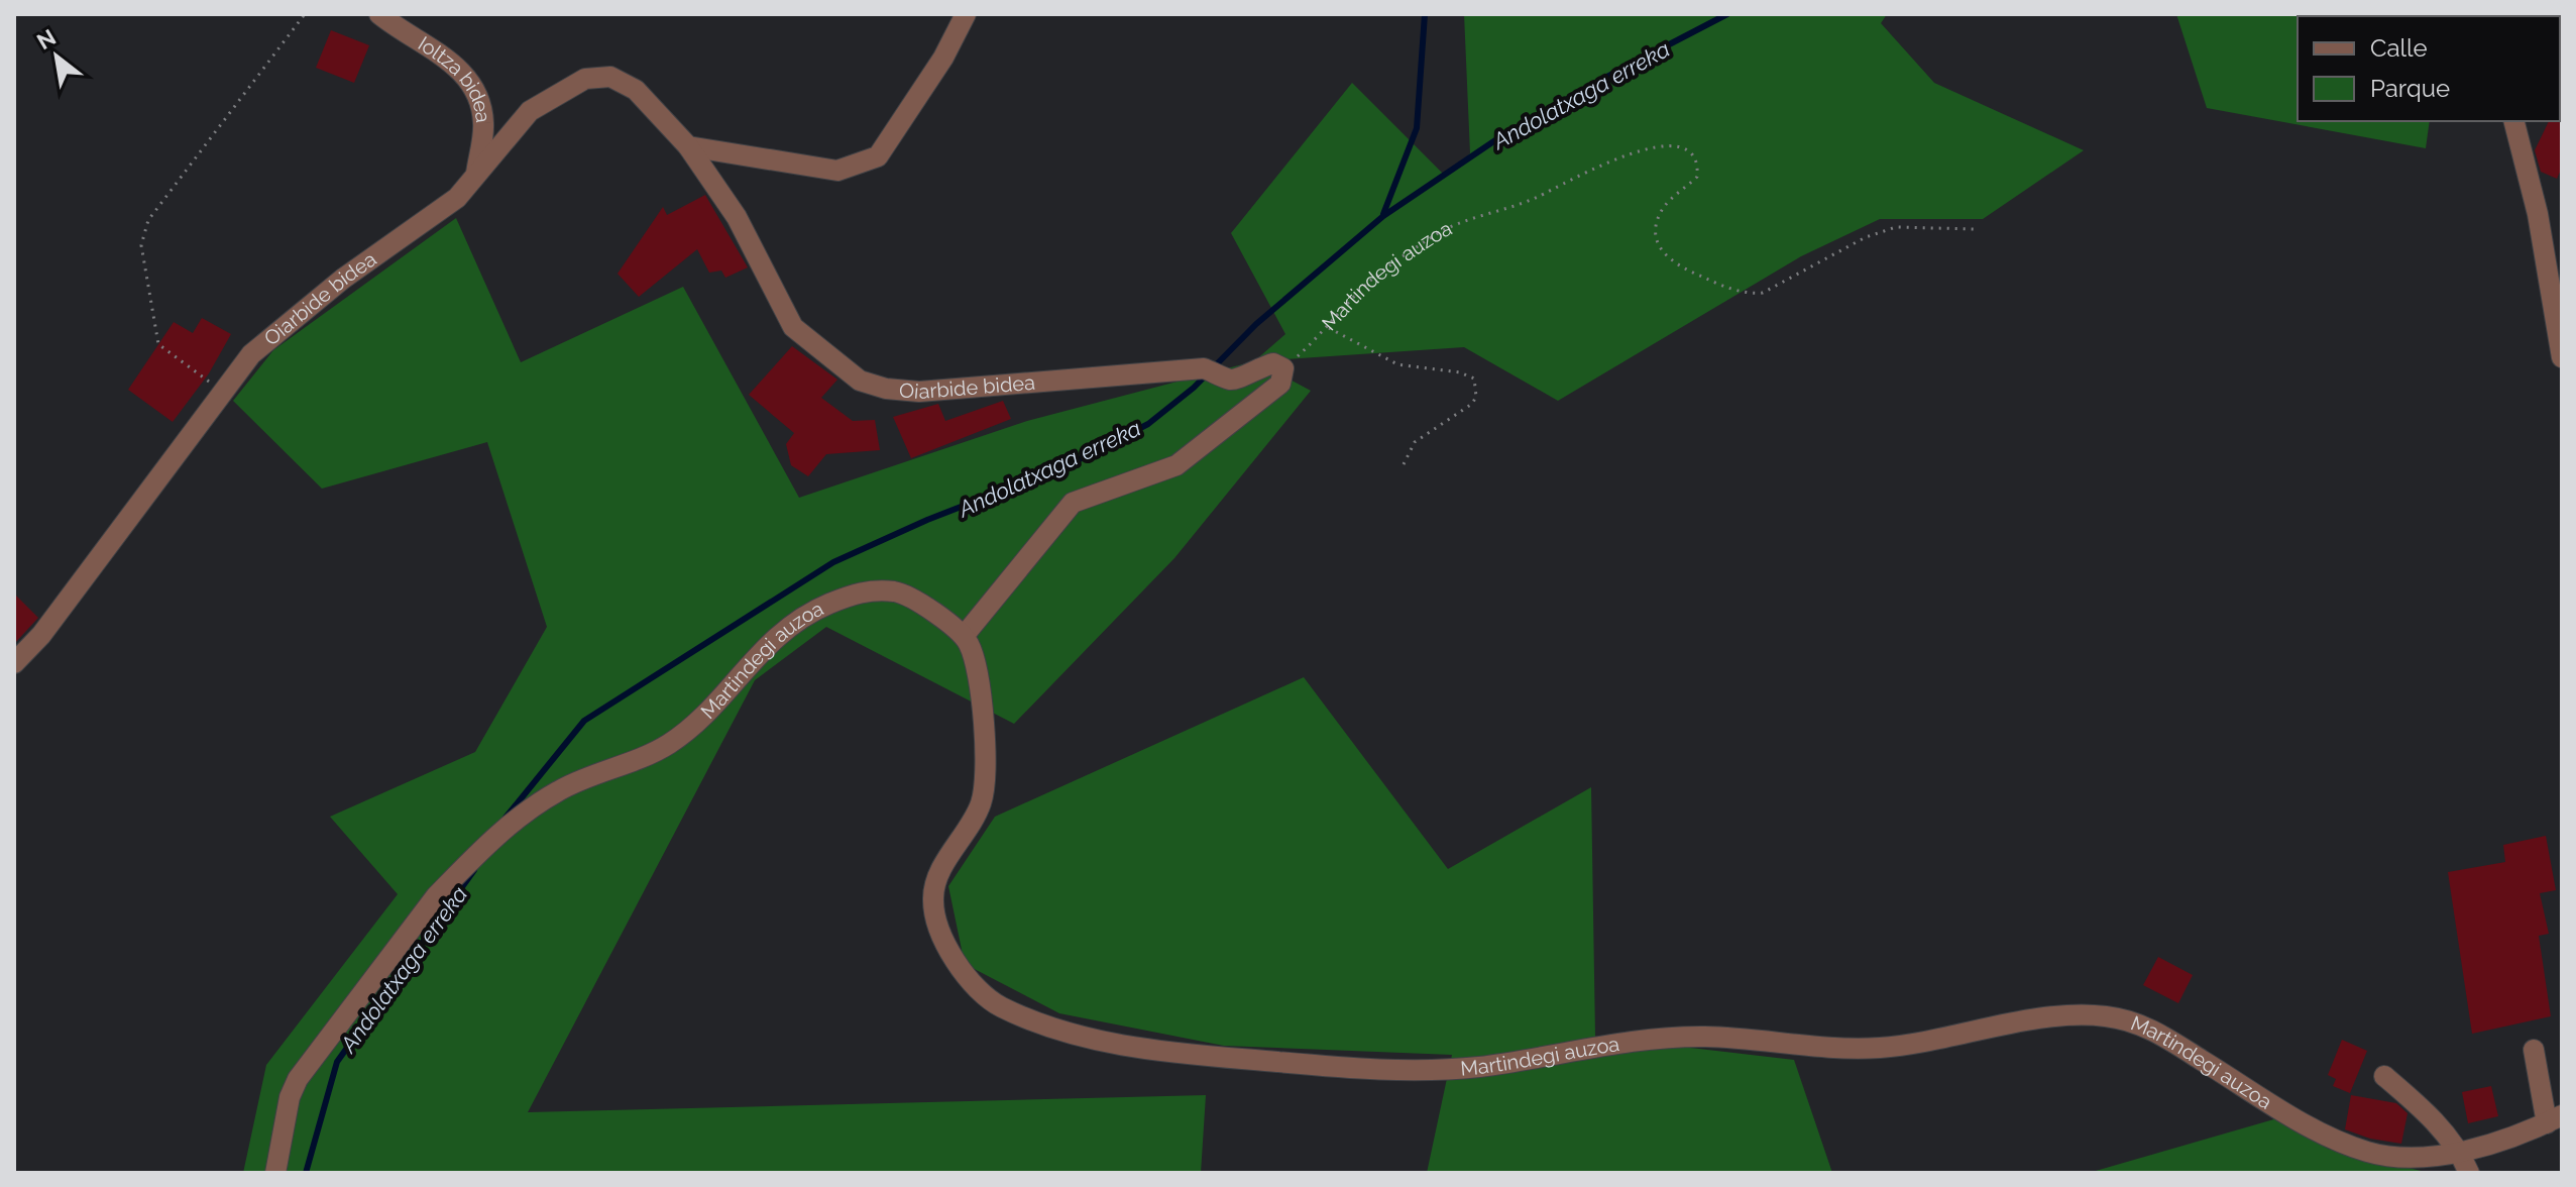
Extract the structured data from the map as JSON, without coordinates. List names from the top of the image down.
{
  "streets": {
    "street": ["Ioltza bidea", "Martindegi auzoa", "Oiarbide bidea"]
  },
  "crossings": [
    ["Ioltza bidea", "Oiarbide bidea"],
    ["Martindegi auzoa", "Oiarbide bidea"]
  ],
  "water": ["Andolatxaga erreka"],
  "legend": ["Calle", "Parque"],
  "north": "top left"
}
